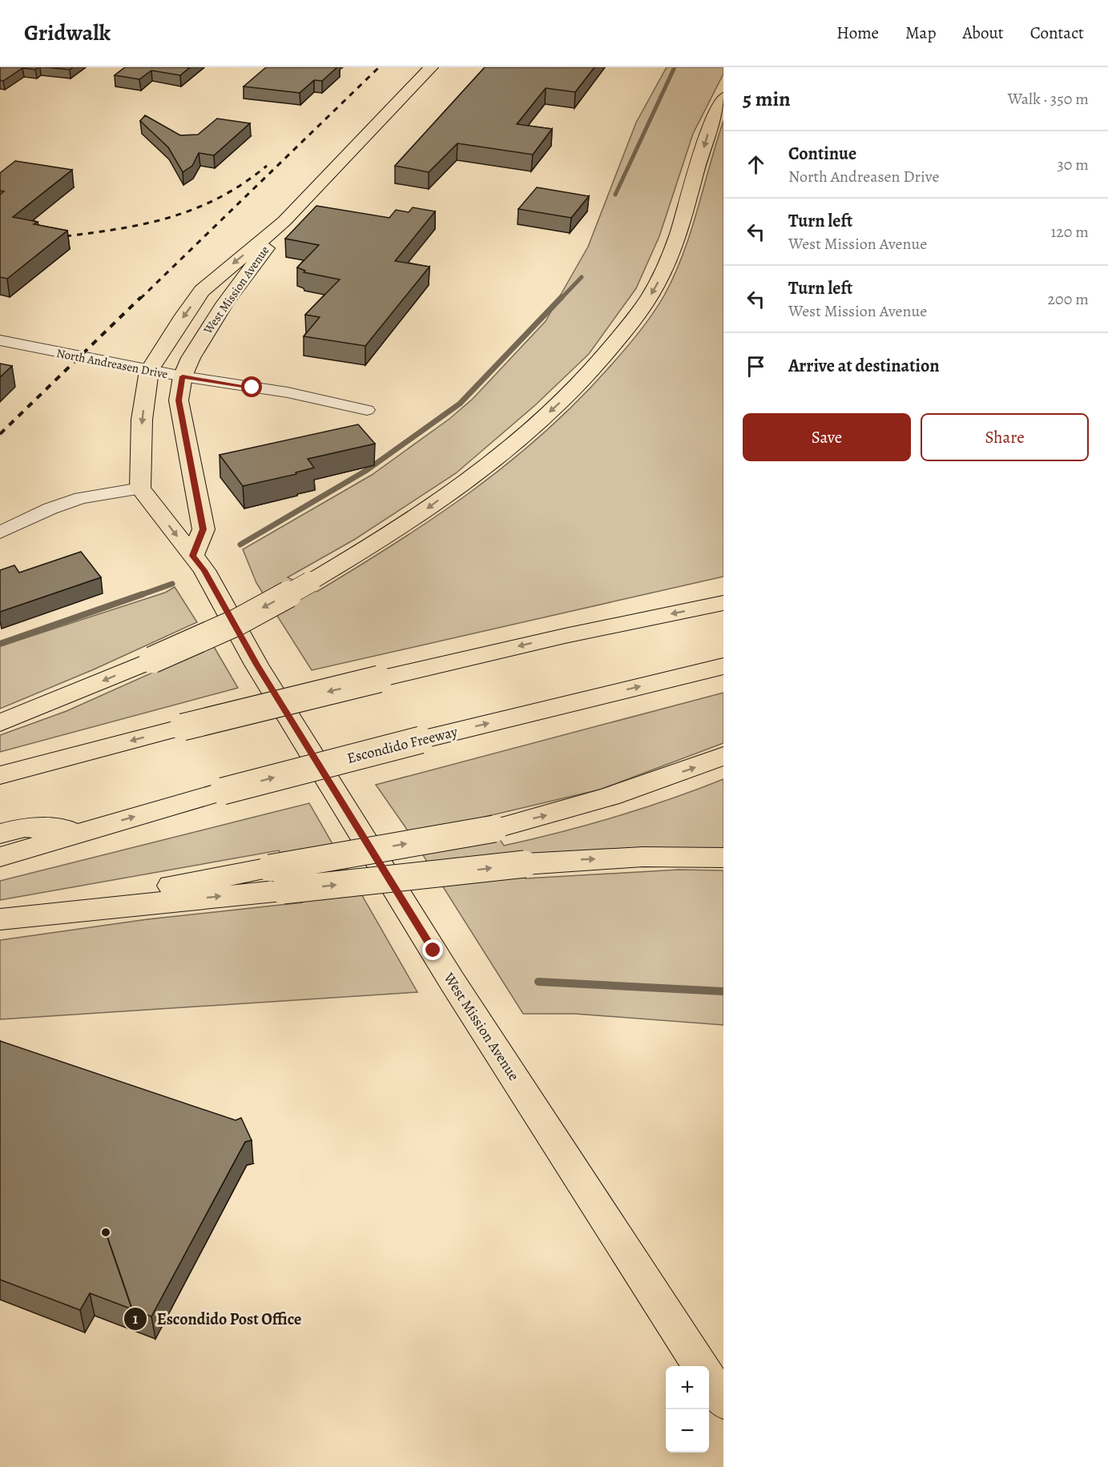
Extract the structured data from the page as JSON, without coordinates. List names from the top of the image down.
{
  "streets": {
    "main road": ["West Mission Avenue", "Escondido Freeway"],
    "street": ["North Andreasen Drive"]
  },
  "crossings": [
    ["West Mission Avenue", "North Andreasen Drive"]
  ],
  "places": ["Escondido Post Office"],
  "page": {
    "header": "Gridwalk",
    "nav": [
      "Home",
      "Map",
      "About",
      "Contact"
    ],
    "heading": ["5 min", "Walk · 350 m"],
    "list": [
      ["Continue", "North Andreasen Drive", "30 m"],
      ["Turn left", "West Mission Avenue", "120 m"],
      ["Turn left", "West Mission Avenue", "200 m"],
      "Arrive at destination"
    ],
    "buttons": ["Save", "Share"],
    "map_buttons": ["+", "−"]
  }
}
